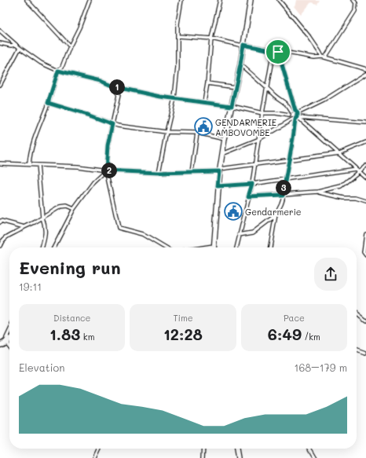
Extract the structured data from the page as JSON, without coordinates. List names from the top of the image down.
{
  "places": {
    "public building": ["GENDARMERIE AMBOVOMBE", "Gendarmerie"]
  },
  "page": {
    "pins": ["1", "2", "3"],
    "heading": ["Evening run", "19:11"],
    "stats": [
      ["Distance", "1.83 km"],
      ["Time", "12:28"],
      ["Pace", "6:49 /km"]
    ],
    "chart": ["Elevation", "168–179 m"]
  }
}
